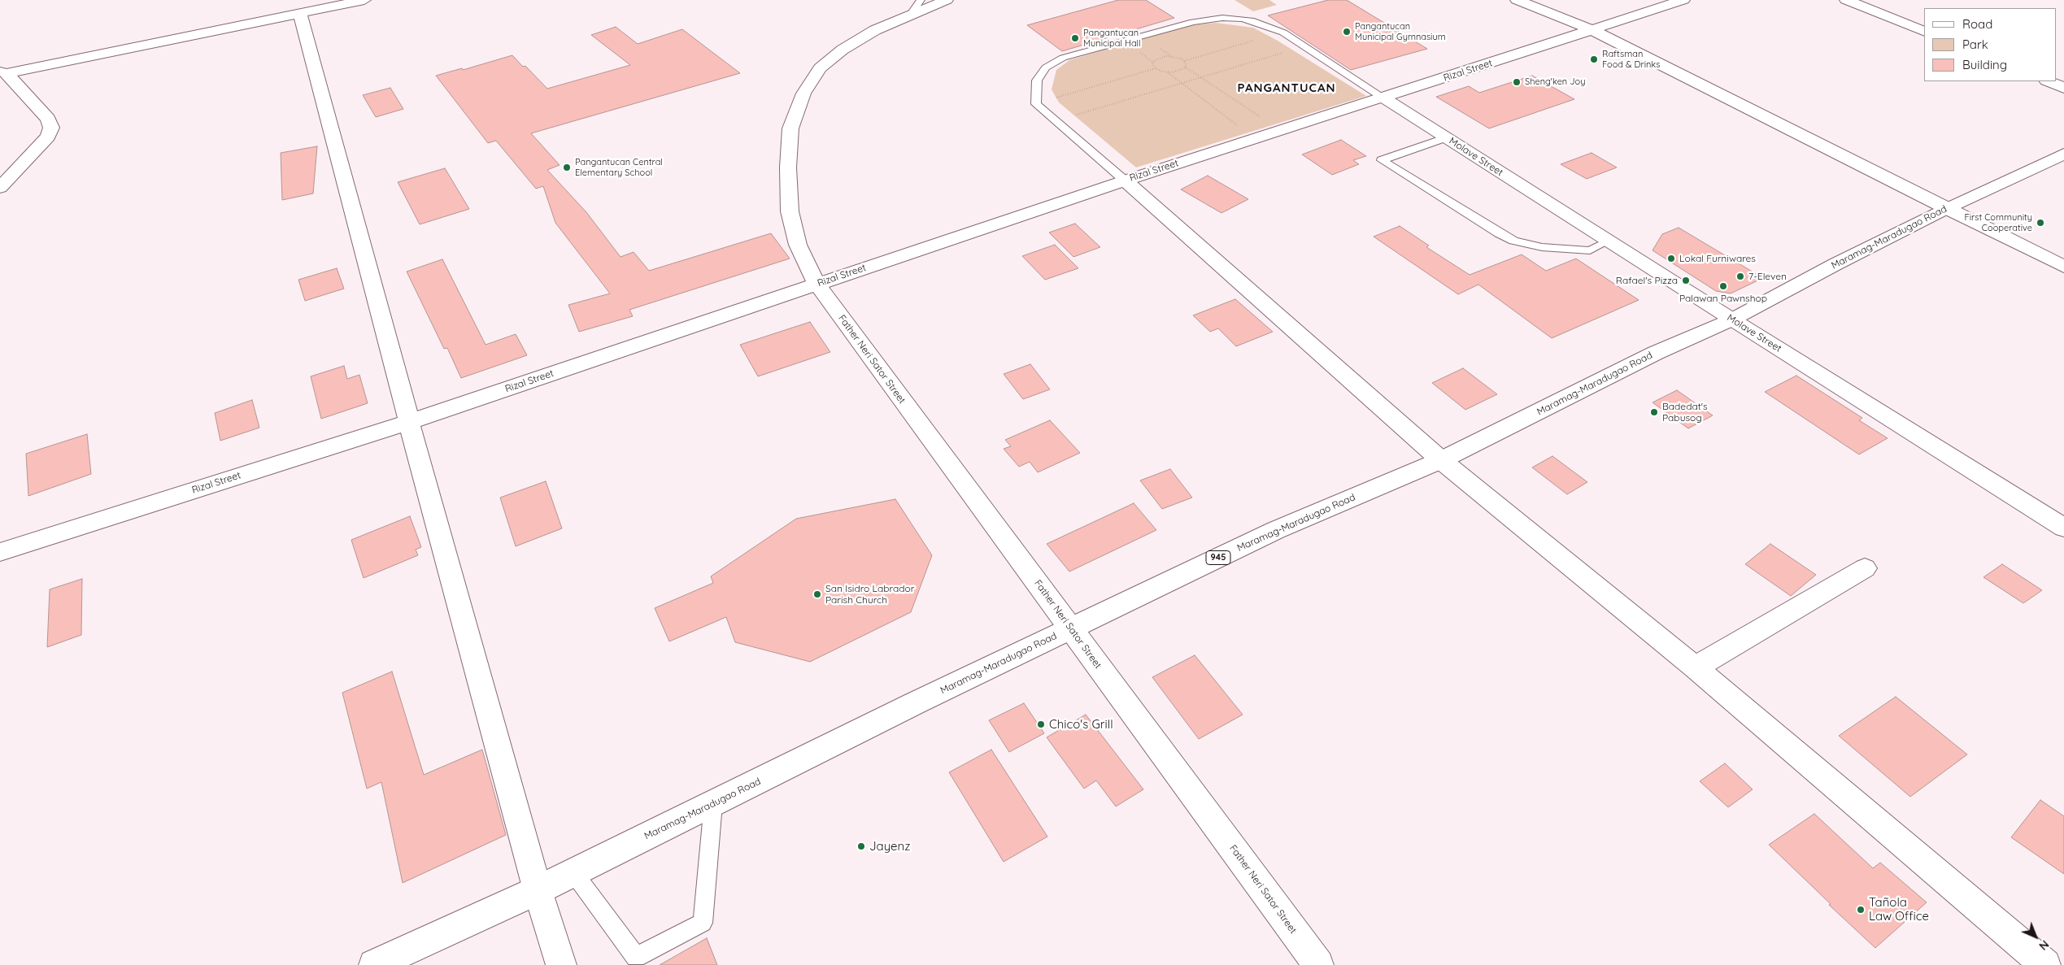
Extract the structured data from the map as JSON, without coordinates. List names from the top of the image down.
{
  "streets": {
    "street": [
      "Rizal Street",
      "Molave Street",
      "Maramag-Maradugao Road",
      "Father Neri Sator Street",
      "945"
    ]
  },
  "crossings": [
    ["Rizal Street", "Molave Street"],
    ["Rizal Street", "Father Neri Sator Street"],
    ["Molave Street", "Maramag-Maradugao Road"],
    ["Maramag-Maradugao Road", "Father Neri Sator Street"]
  ],
  "districts": ["PANGANTUCAN"],
  "places": [
    "Pangantucan Municipal Gymnasium",
    "Pangantucan Municipal Hall",
    "Raftsman Food & Drinks",
    "Sheng'ken Joy",
    "Pangantucan Central Elementary School",
    "First Community Cooperative",
    "Lokal Furniwares",
    "7-Eleven",
    "Rafael's Pizza",
    "Palawan Pawnshop",
    "Badedat's Pabusog",
    "San Isidro Labrador Parish Church",
    "Chico's Grill",
    "Jayenz",
    "Tañola Law Office"
  ],
  "legend": ["Road", "Park", "Building"],
  "north": "bottom right"
}
